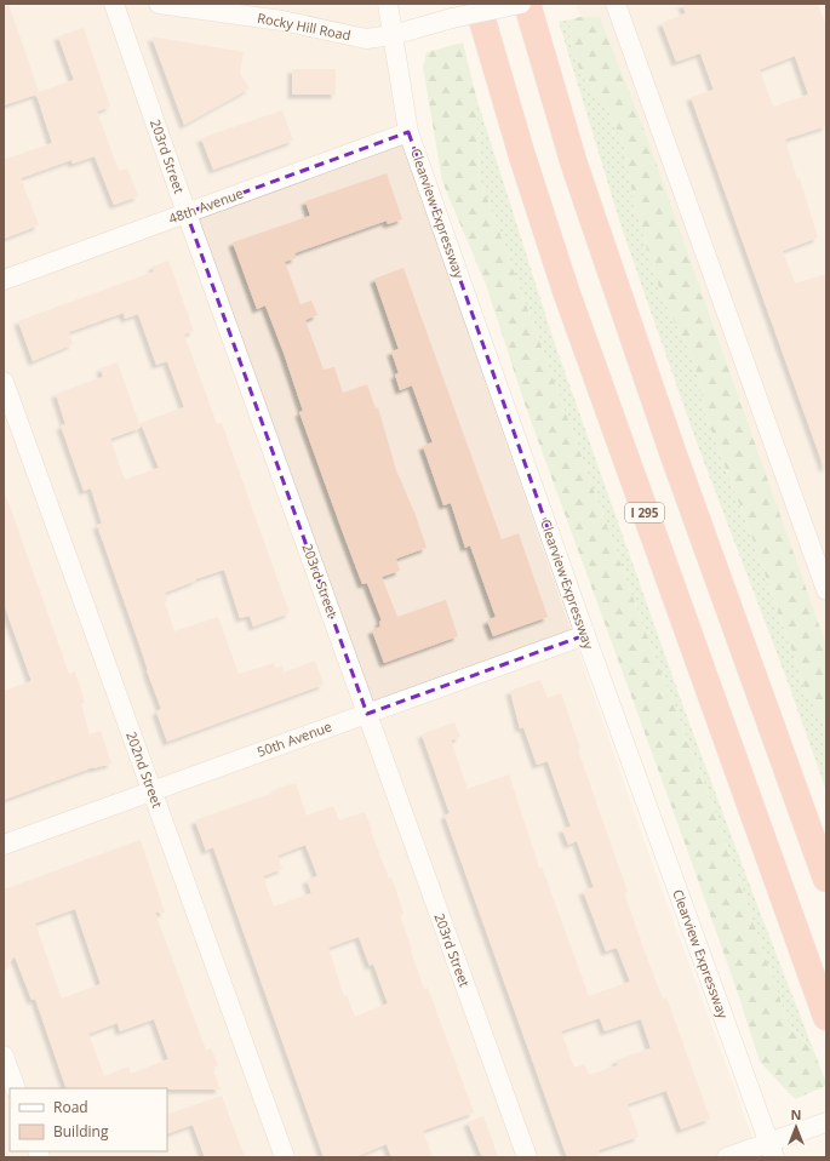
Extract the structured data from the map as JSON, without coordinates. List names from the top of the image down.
{
  "streets": {
    "highway": ["I 295"],
    "street": [
      "Rocky Hill Road",
      "203rd Street",
      "48th Avenue",
      "Clearview Expressway",
      "50th Avenue",
      "202nd Street"
    ]
  },
  "crossings": [
    ["Rocky Hill Road", "Clearview Expressway"],
    ["203rd Street", "48th Avenue"],
    ["203rd Street", "50th Avenue"],
    ["48th Avenue", "Clearview Expressway"],
    ["Clearview Expressway", "50th Avenue"],
    ["50th Avenue", "202nd Street"]
  ],
  "legend": ["Road", "Building"],
  "north": "top"
}
